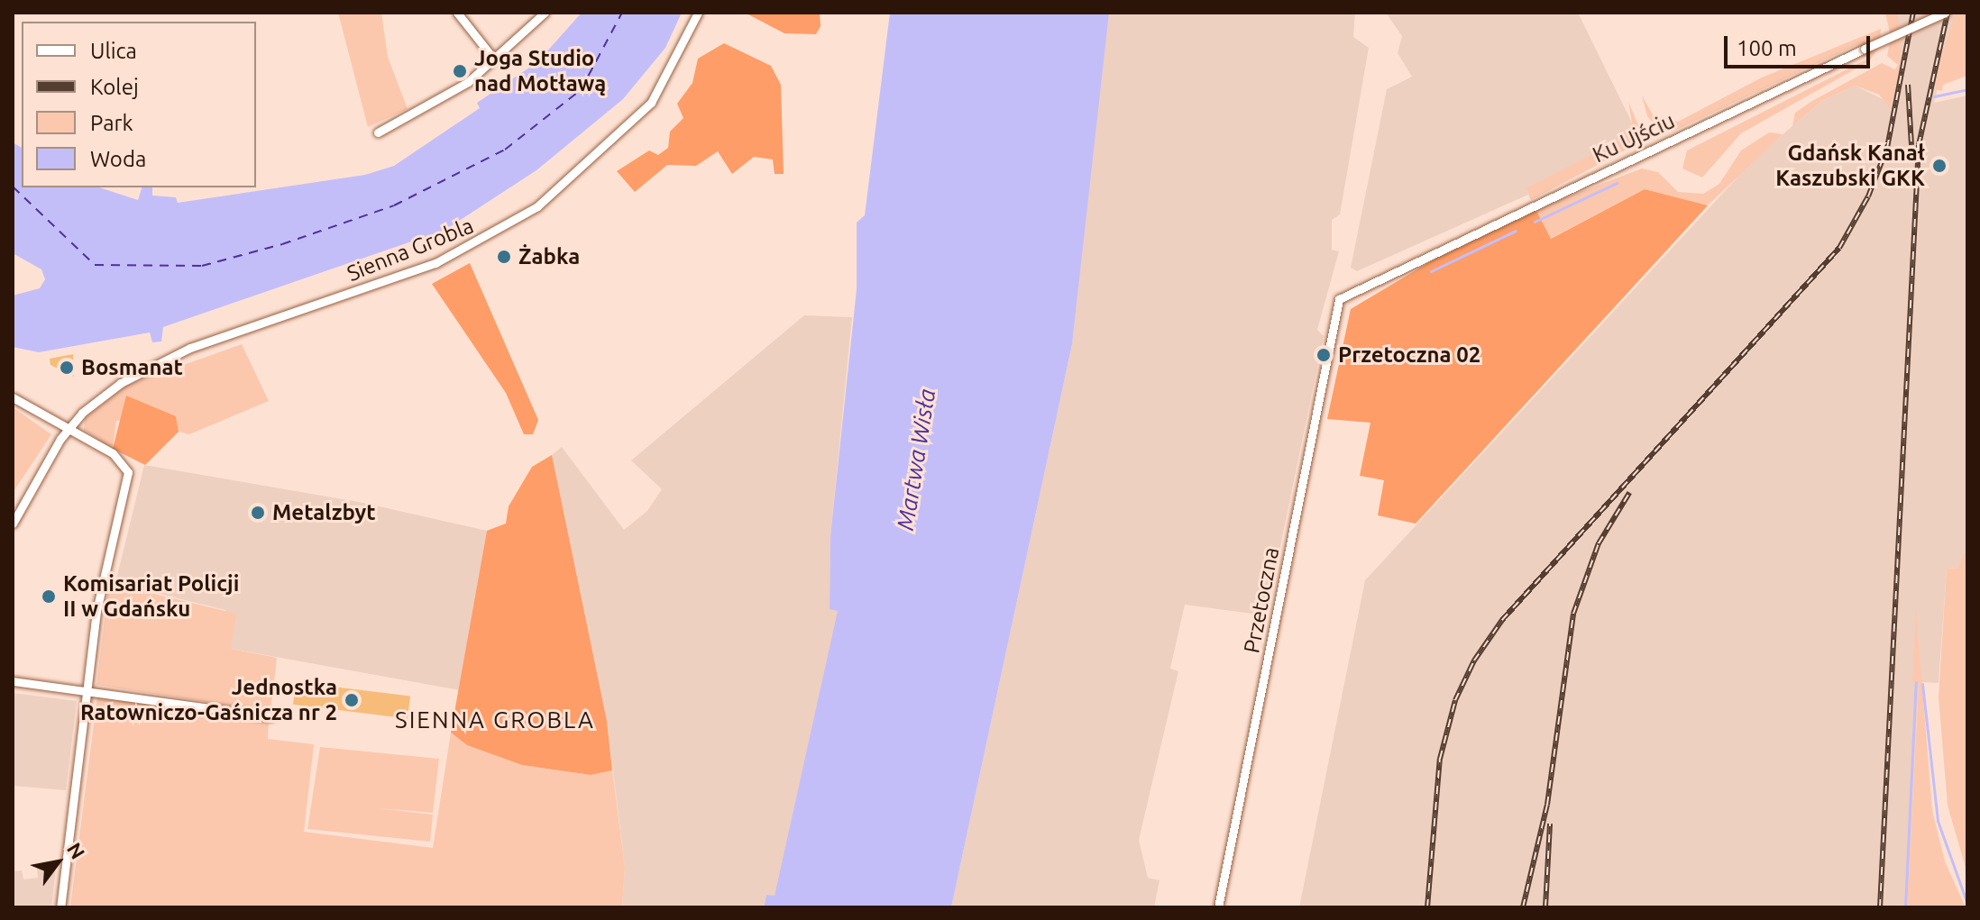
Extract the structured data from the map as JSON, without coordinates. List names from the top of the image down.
{
  "streets": {
    "street": ["Ku Ujściu", "Sienna Grobla", "Przetoczna"]
  },
  "crossings": [
    ["Ku Ujściu", "Przetoczna"]
  ],
  "districts": ["SIENNA GROBLA"],
  "water": ["Martwa Wisła"],
  "places": [
    "Joga Studio nad Motławą",
    "Gdańsk Kanał Kaszubski GKK",
    "Żabka",
    "Przetoczna 02",
    "Bosmanat",
    "Metalzbyt",
    "Komisariat Policji II w Gdańsku",
    "Jednostka Ratowniczo-Gaśnicza nr 2"
  ],
  "legend": [
    "Ulica",
    "Kolej",
    "Park",
    "Woda"
  ],
  "scale_bar": "100 m",
  "north": "top right"
}
